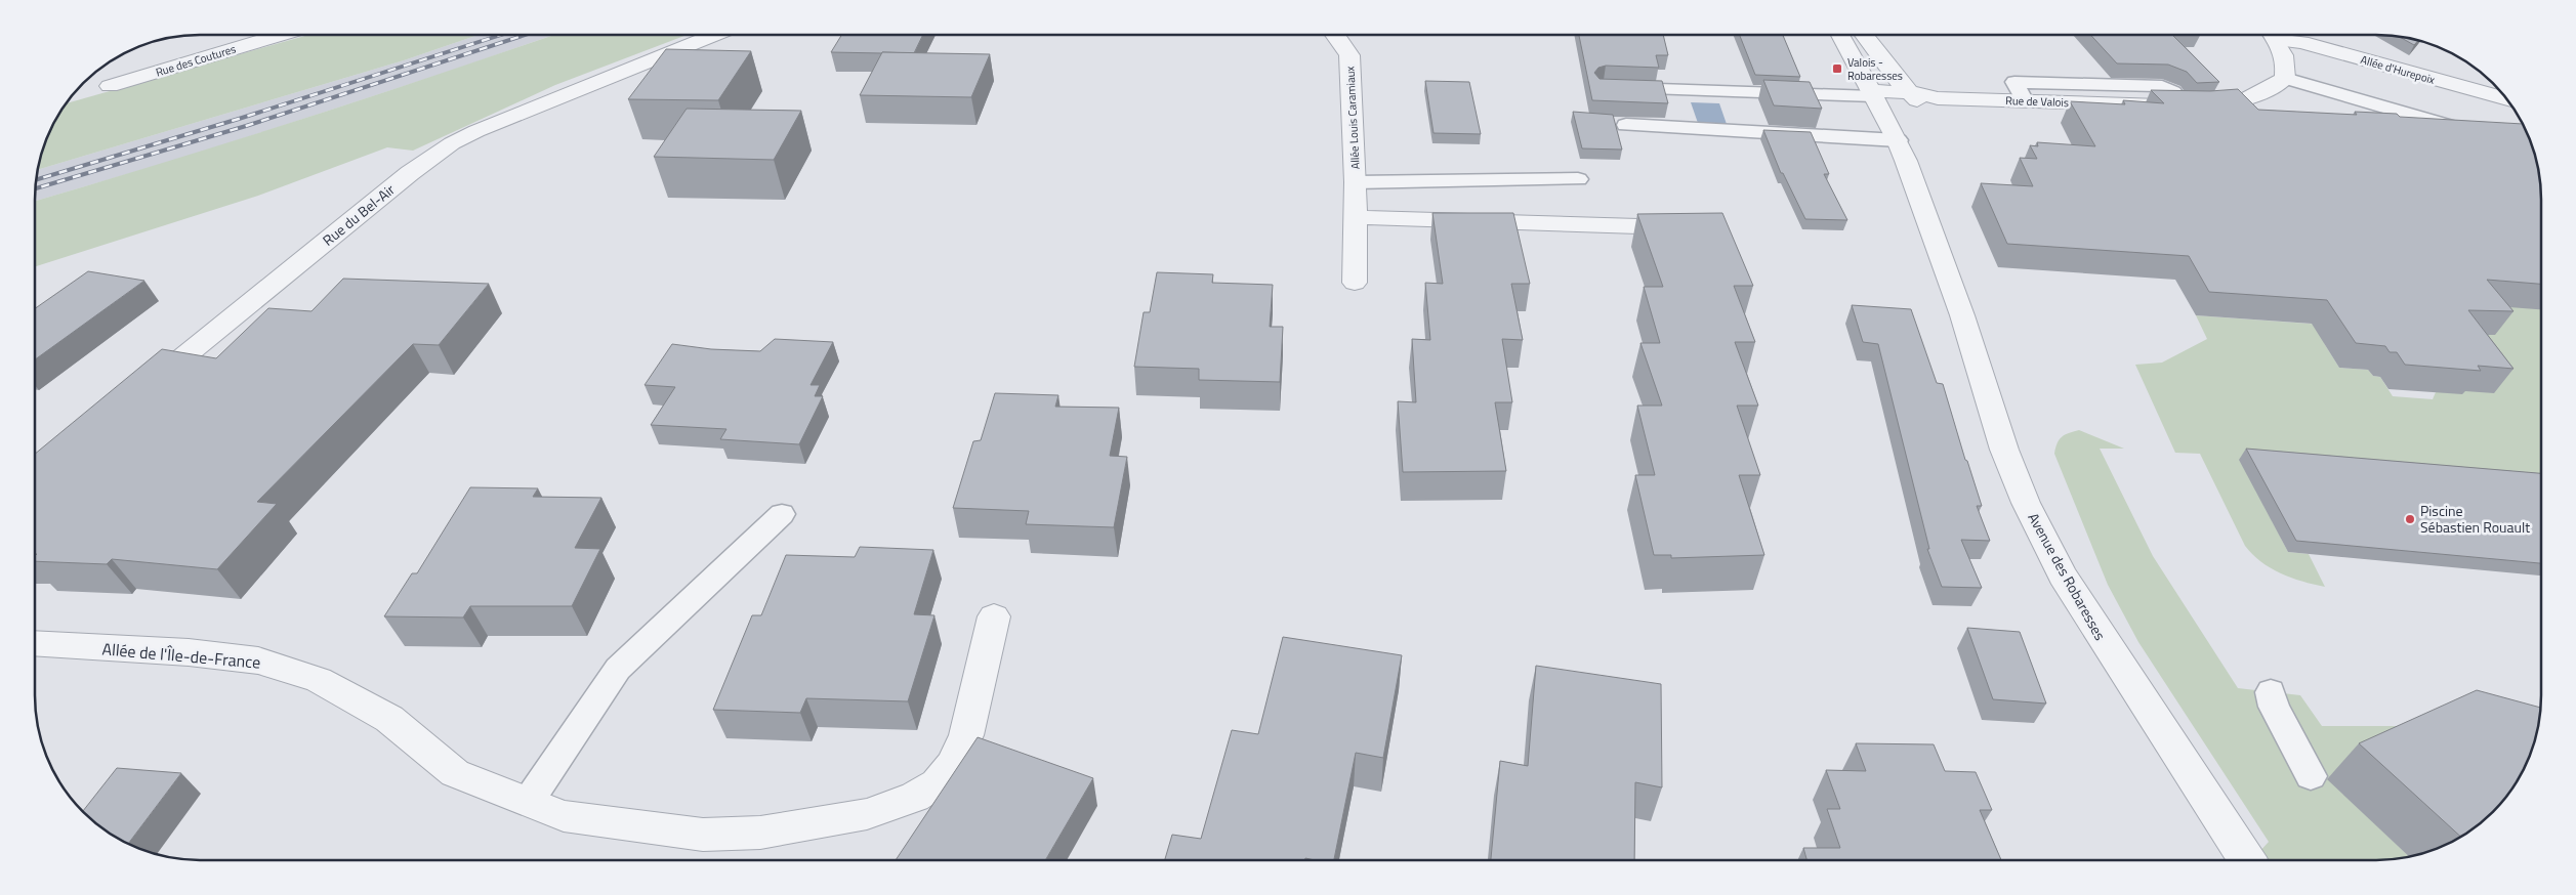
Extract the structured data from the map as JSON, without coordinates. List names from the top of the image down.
{
  "streets": {
    "street": [
      "Rue des Coutures",
      "Allée d'Hurepoix",
      "Rue de Valois",
      "Allée Louis Caramiaux",
      "Rue du Bel-Air",
      "Avenue des Robaresses",
      "Allée de l'Île-de-France"
    ]
  },
  "crossings": [
    ["Rue de Valois", "Avenue des Robaresses"]
  ],
  "places": {
    "transit": ["Valois - Robaresses"],
    "other": ["Piscine Sébastien Rouault"]
  }
}
